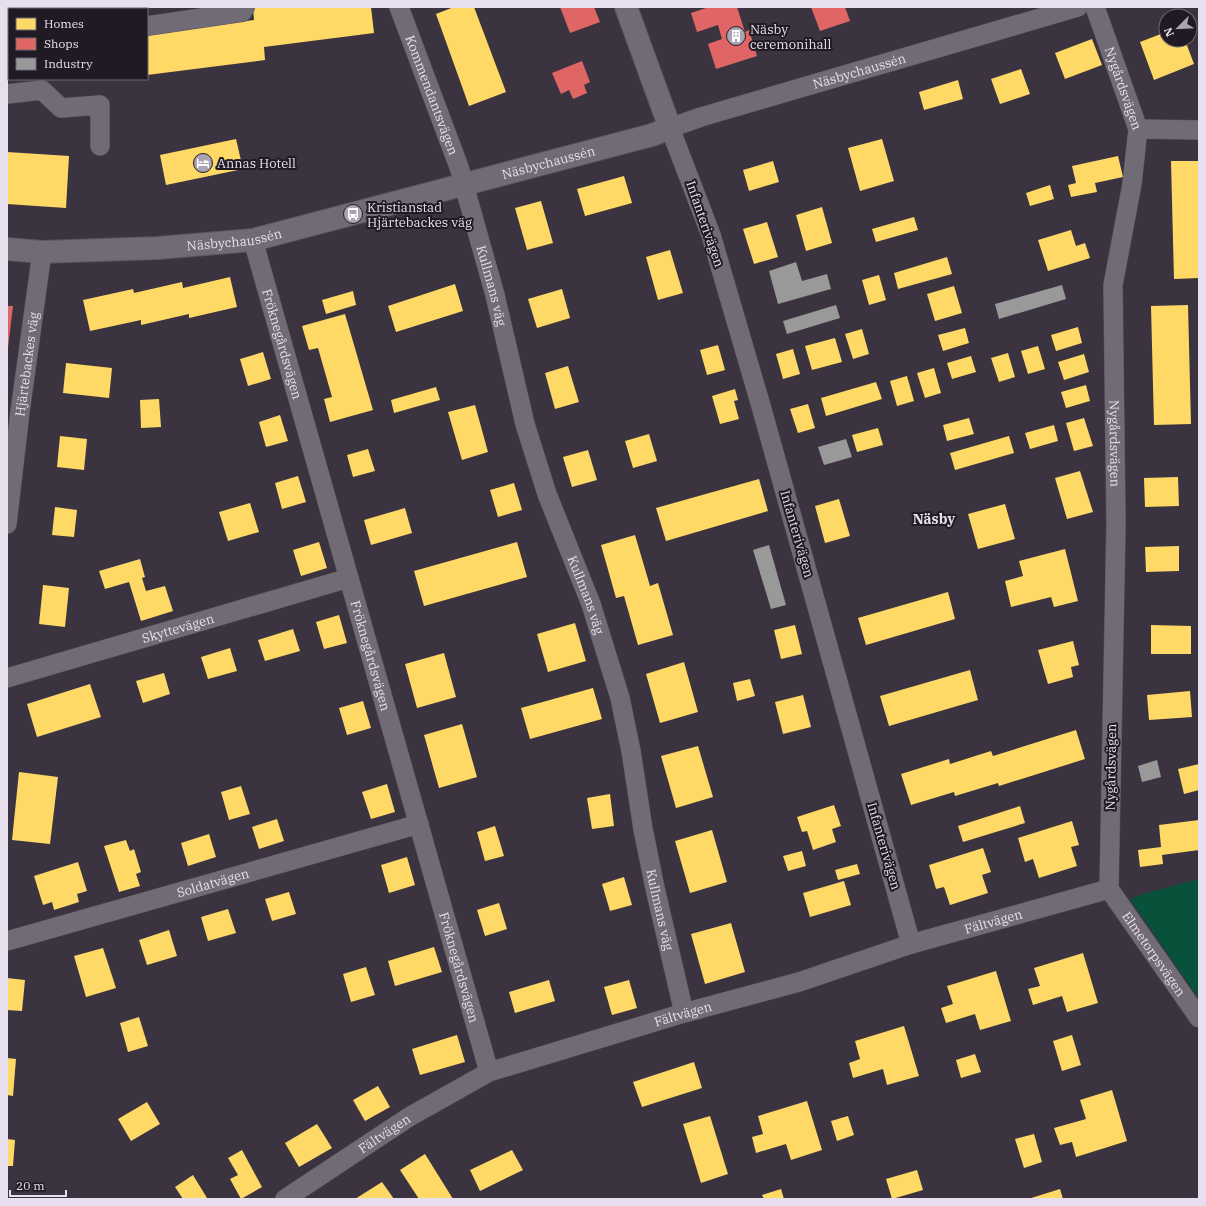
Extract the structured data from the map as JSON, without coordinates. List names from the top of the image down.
{
  "streets": {
    "street": [
      "Näsbychaussén",
      "Nygårdsvägen",
      "Kommendantsvägen",
      "Infanterivägen",
      "Kullmans väg",
      "Fröknegårdsvägen",
      "Hjärtebackes väg",
      "Skyttevägen",
      "Soldatvägen",
      "Fältvägen",
      "Elmetorpsvägen"
    ]
  },
  "crossings": [
    ["Näsbychaussén", "Kommendantsvägen"],
    ["Näsbychaussén", "Infanterivägen"],
    ["Näsbychaussén", "Kullmans väg"],
    ["Näsbychaussén", "Fröknegårdsvägen"],
    ["Näsbychaussén", "Hjärtebackes väg"],
    ["Nygårdsvägen", "Fältvägen"],
    ["Nygårdsvägen", "Elmetorpsvägen"],
    ["Kommendantsvägen", "Kullmans väg"],
    ["Infanterivägen", "Fältvägen"],
    ["Kullmans väg", "Fältvägen"],
    ["Fröknegårdsvägen", "Skyttevägen"],
    ["Fröknegårdsvägen", "Soldatvägen"],
    ["Fröknegårdsvägen", "Fältvägen"],
    ["Fältvägen", "Elmetorpsvägen"]
  ],
  "districts": ["Näsby"],
  "places": {
    "building": ["Näsby ceremonihall"],
    "hotel": ["Annas Hotell"],
    "bus stop": ["Kristianstad Hjärtebackes väg"]
  },
  "legend": ["Homes", "Shops", "Industry"],
  "scale_bar": "20 m",
  "north": "bottom left"
}
